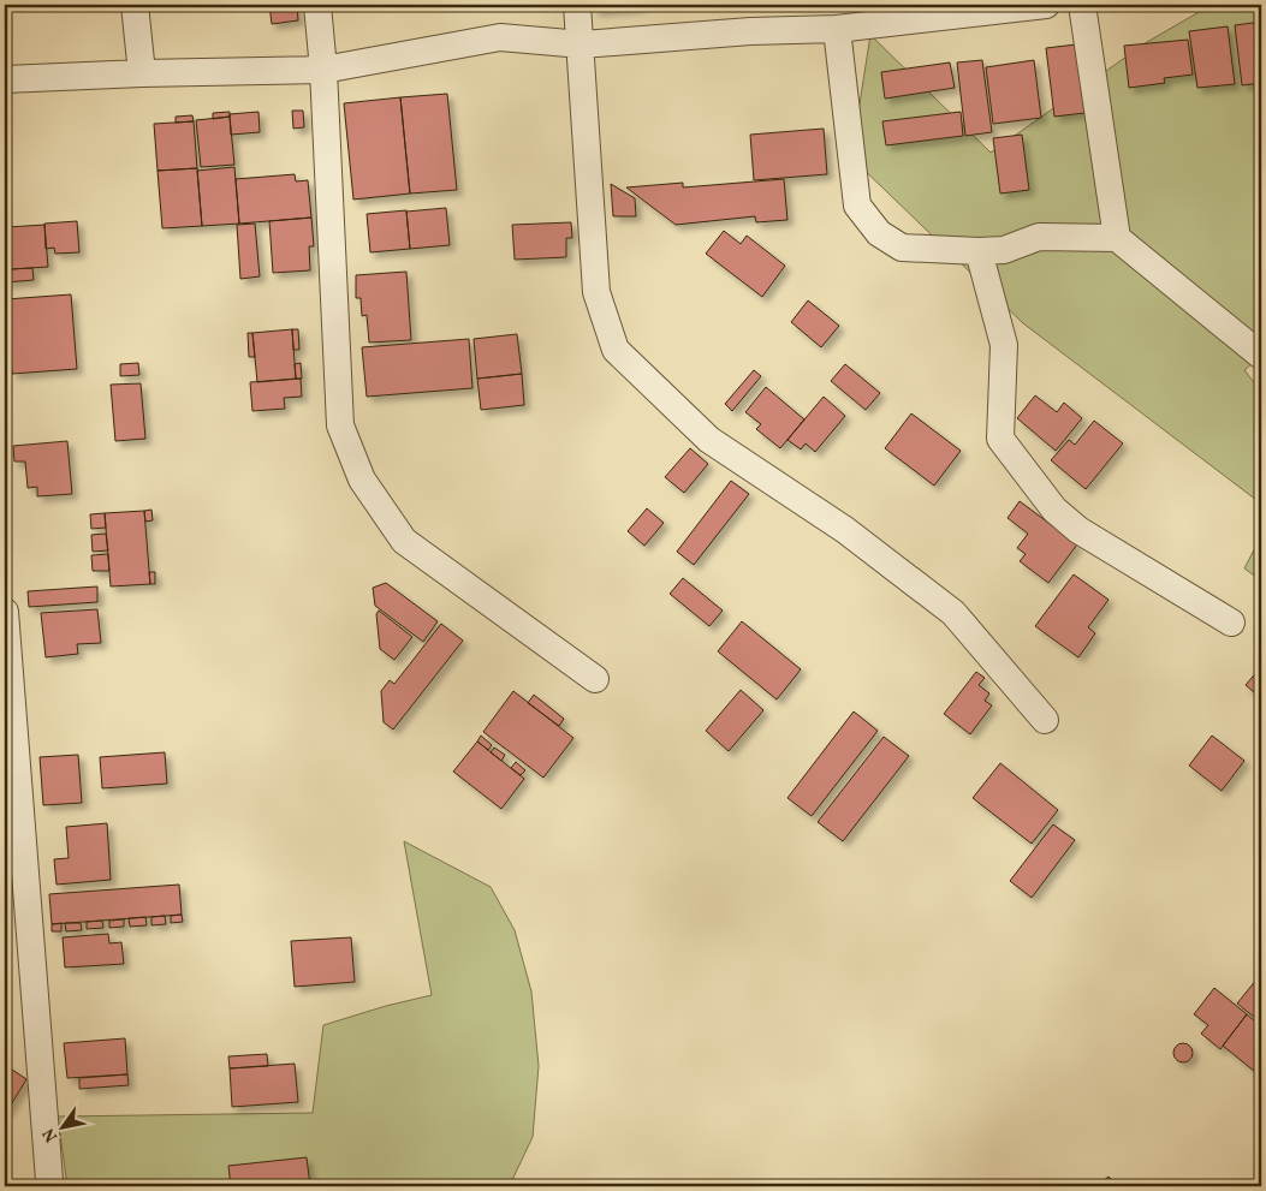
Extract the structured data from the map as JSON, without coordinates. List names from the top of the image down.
{
  "north": "bottom left"
}
